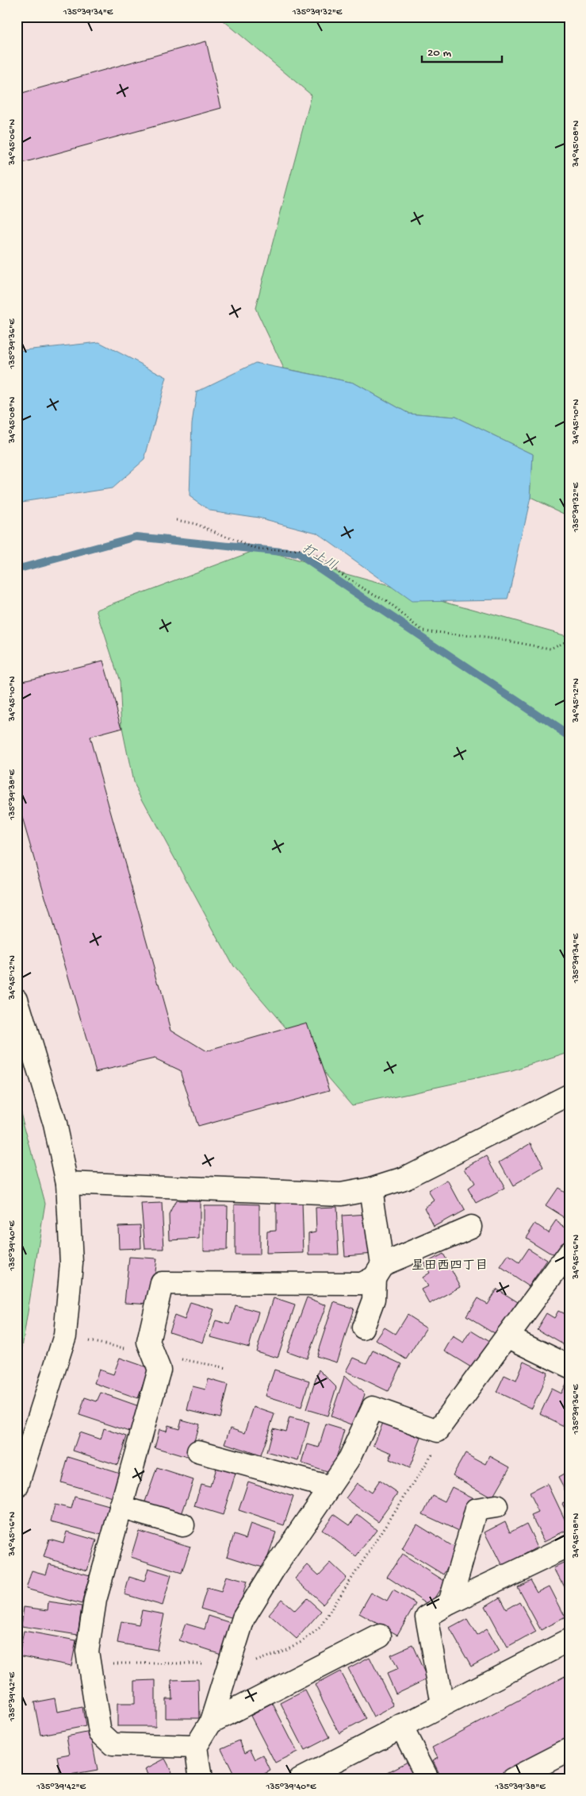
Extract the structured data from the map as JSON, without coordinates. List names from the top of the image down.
{
  "districts": ["星田西四丁目"],
  "water": ["打上川"],
  "scale_bar": "20 m",
  "coordinates": [
    "135°39'34\"E",
    "135°39'32\"E",
    "34°45'06\"N",
    "34°45'08\"N",
    "135°39'36\"E",
    "34°45'10\"N",
    "34°45'12\"N",
    "135°39'38\"E",
    "135°39'40\"E",
    "34°45'16\"N",
    "34°45'18\"N",
    "135°39'42\"E"
  ]
}
